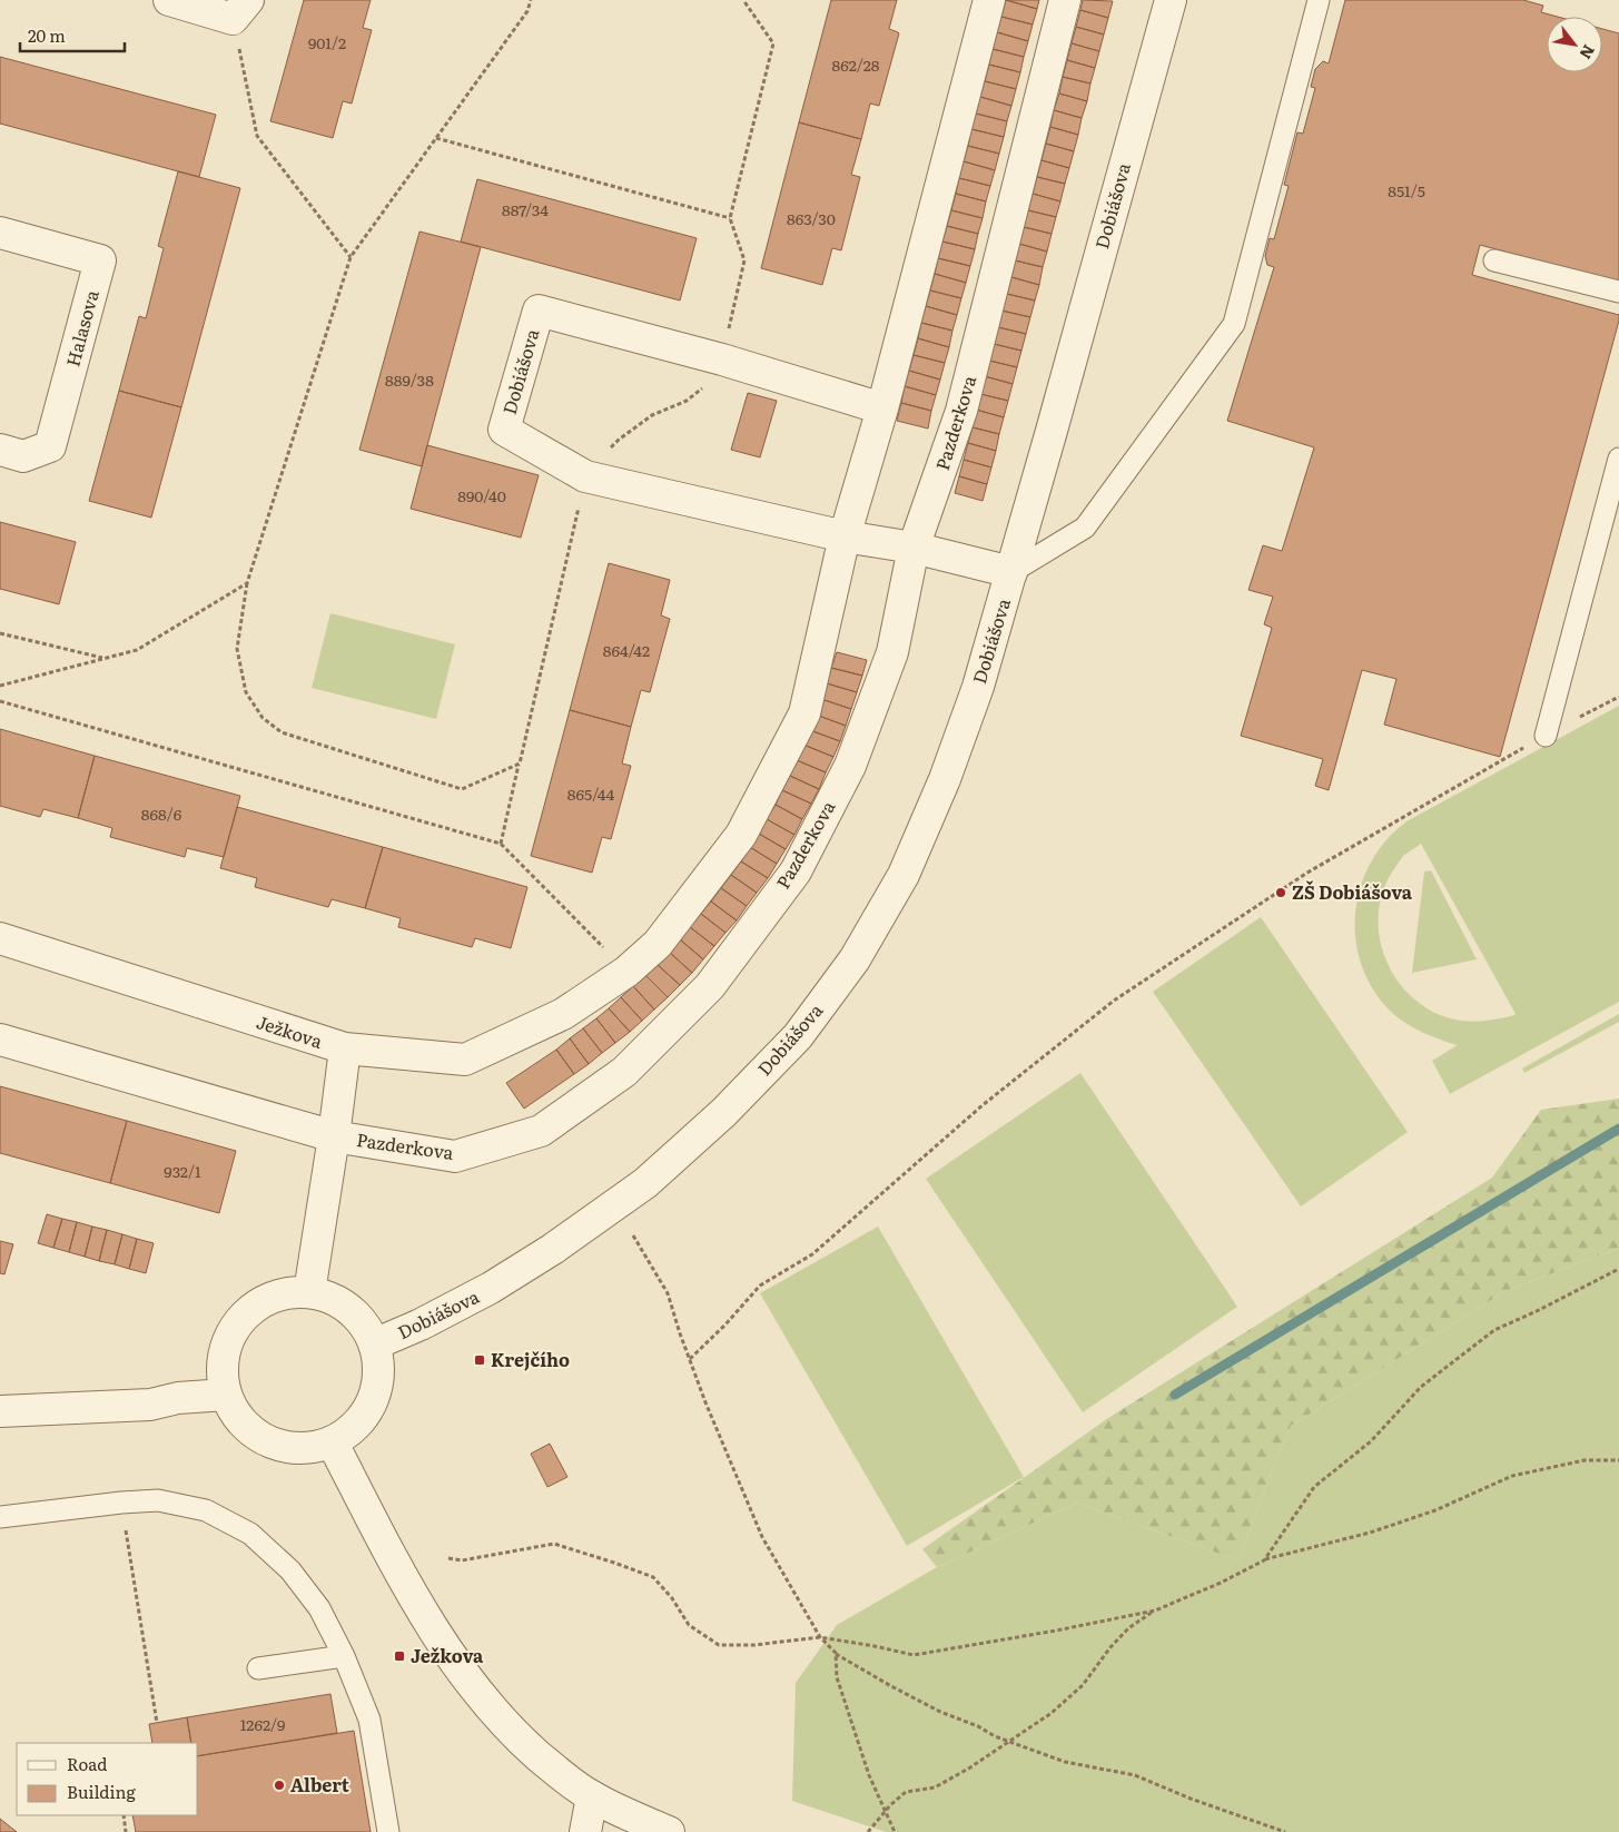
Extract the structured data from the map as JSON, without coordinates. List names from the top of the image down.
{
  "streets": {
    "street": [
      "Dobiášova",
      "Halasova",
      "Pazderkova",
      "Ježkova"
    ]
  },
  "crossings": [
    ["Dobiášova", "Pazderkova"],
    ["Dobiášova", "Ježkova"],
    ["Pazderkova", "Ježkova"]
  ],
  "places": {
    "other": ["ZŠ Dobiášova", "Albert"],
    "transit": ["Krejčího", "Ježkova"]
  },
  "house_numbers": [
    "901/2",
    "862/28",
    "851/5",
    "887/34",
    "863/30",
    "889/38",
    "890/40",
    "864/42",
    "865/44",
    "868/6",
    "932/1",
    "1262/9"
  ],
  "legend": ["Road", "Building"],
  "scale_bar": "20 m",
  "north": "bottom right"
}
